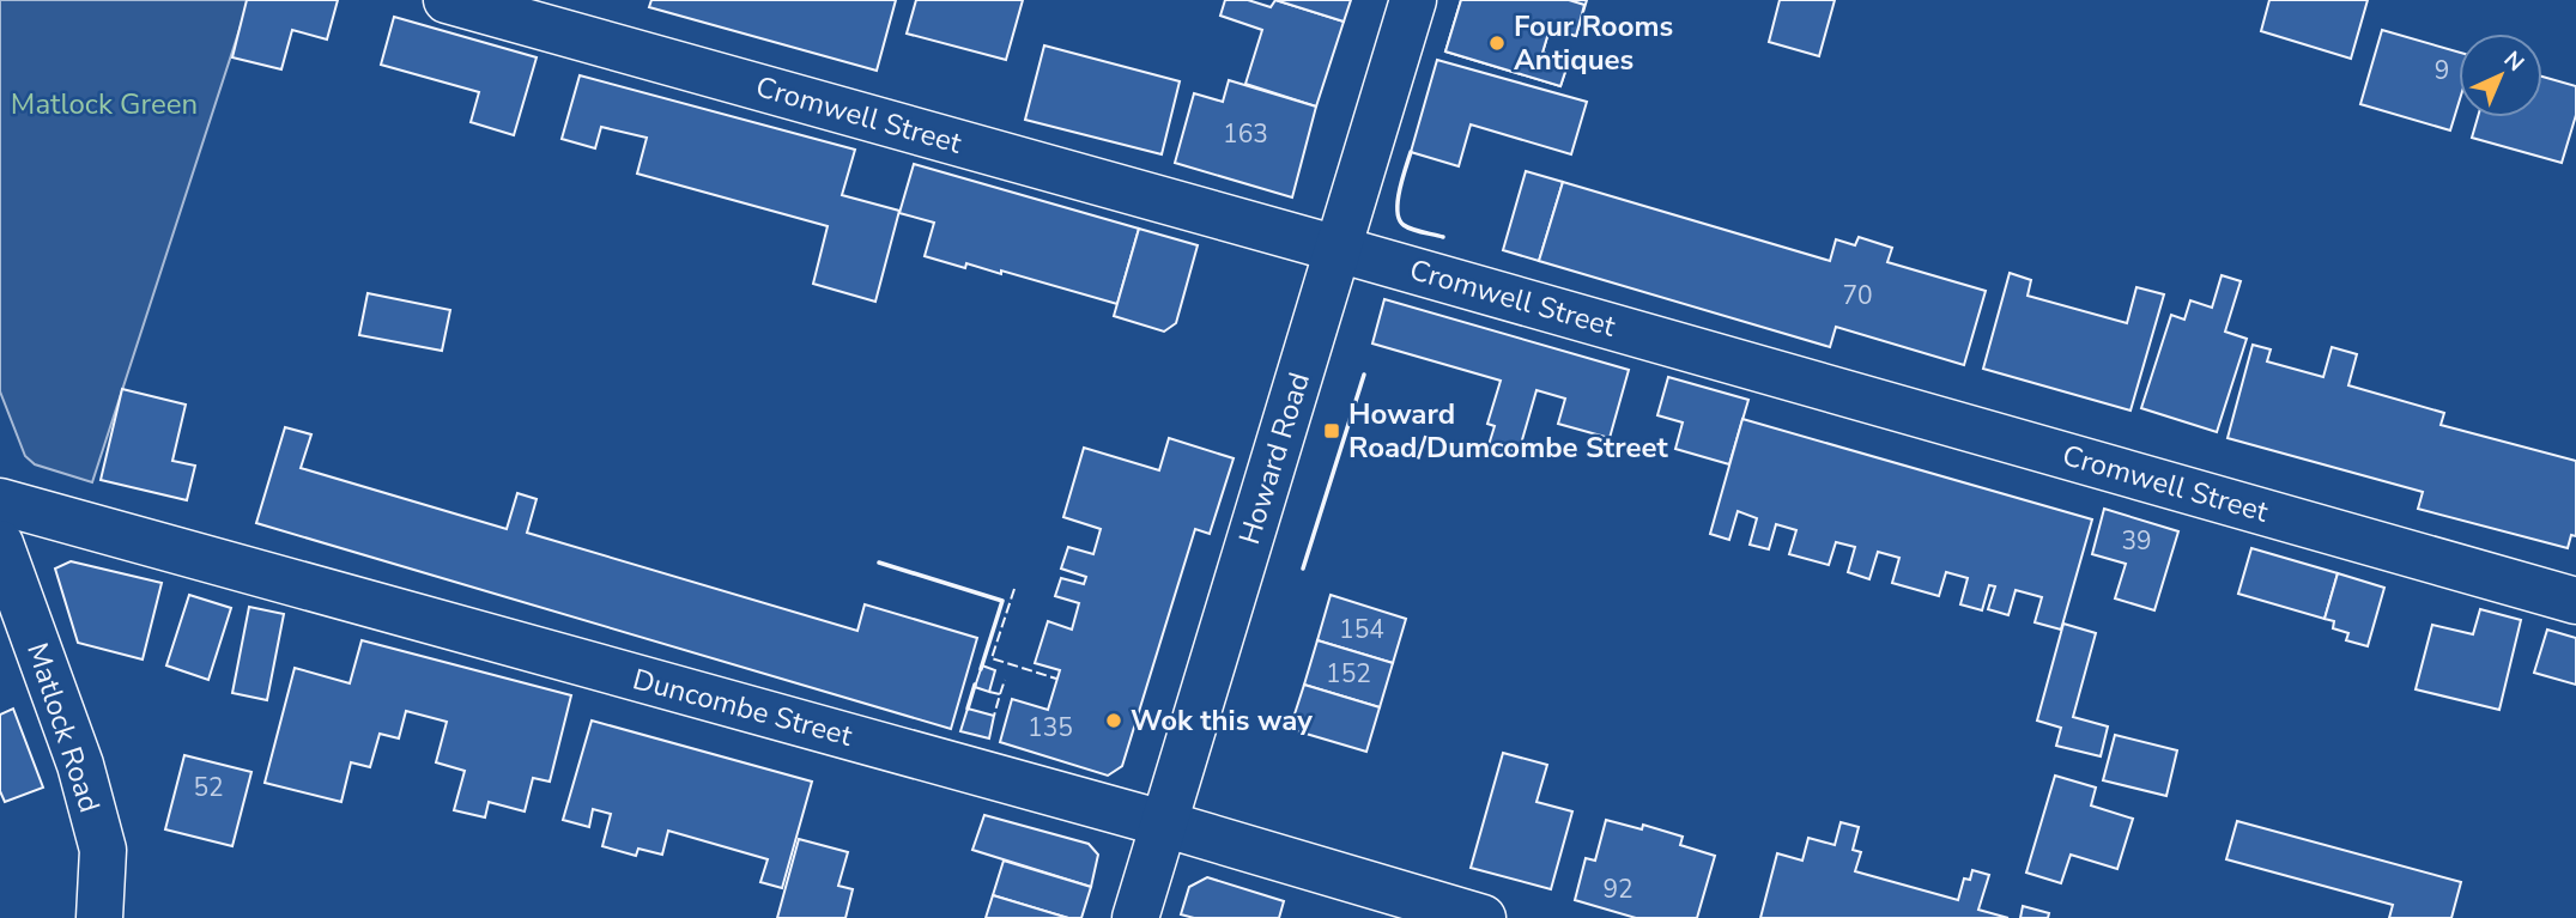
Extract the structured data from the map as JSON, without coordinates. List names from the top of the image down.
{
  "streets": {
    "street": [
      "Cromwell Street",
      "Howard Road",
      "Duncombe Street",
      "Matlock Road"
    ]
  },
  "crossings": [
    ["Cromwell Street", "Howard Road"],
    ["Howard Road", "Duncombe Street"]
  ],
  "parks": ["Matlock Green"],
  "places": {
    "other": ["Four Rooms Antiques", "Wok this way"],
    "transit": ["Howard Road/Dumcombe Street"]
  },
  "house_numbers": [
    "9",
    "163",
    "70",
    "39",
    "154",
    "152",
    "135",
    "52",
    "92"
  ],
  "north": "top right"
}
